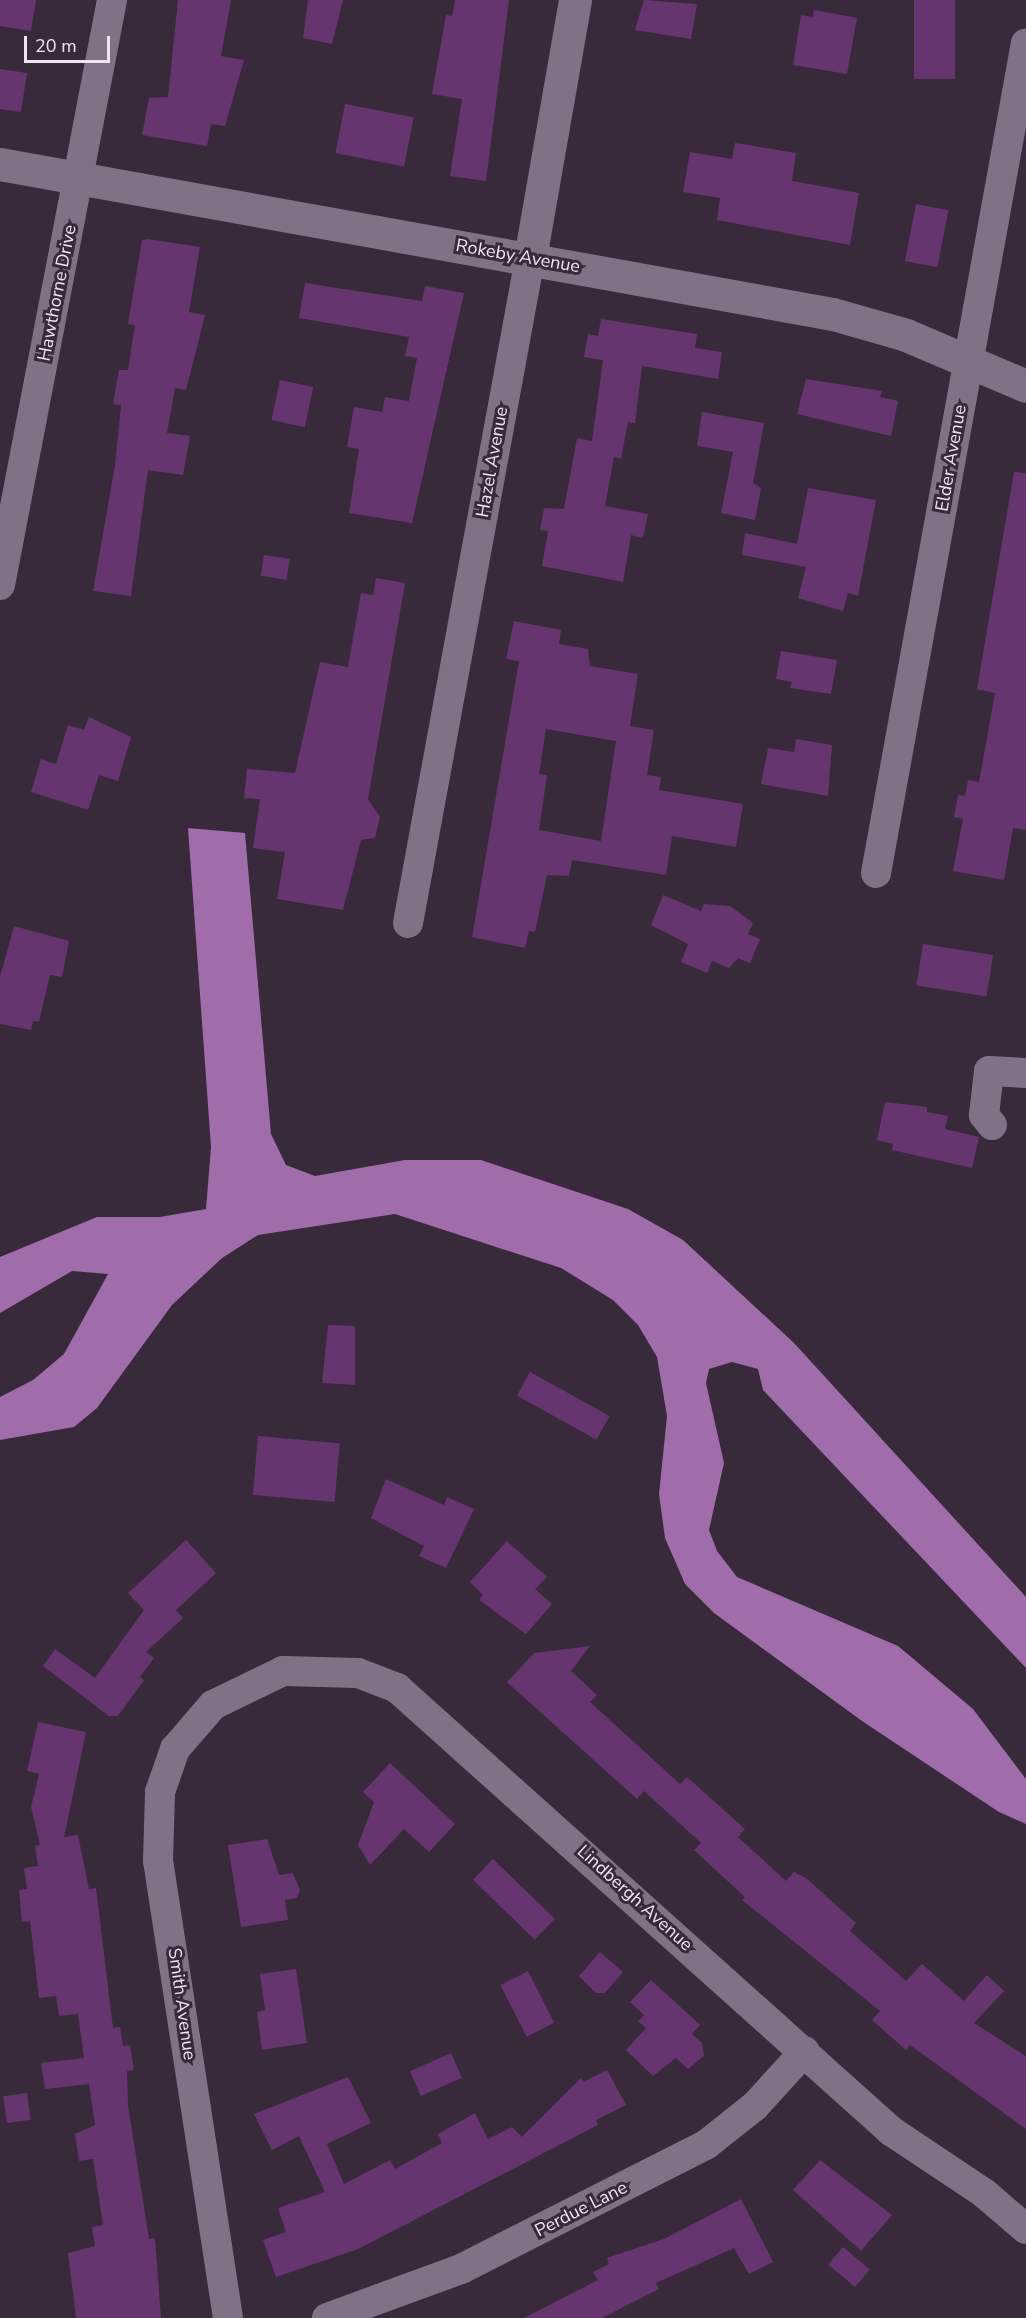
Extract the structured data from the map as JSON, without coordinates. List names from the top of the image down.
{
  "streets": {
    "street": [
      "Rokeby Avenue",
      "Hawthorne Drive",
      "Elder Avenue",
      "Hazel Avenue",
      "Lindbergh Avenue",
      "Smith Avenue",
      "Perdue Lane"
    ]
  },
  "crossings": [
    ["Rokeby Avenue", "Hawthorne Drive"],
    ["Rokeby Avenue", "Elder Avenue"],
    ["Rokeby Avenue", "Hazel Avenue"],
    ["Lindbergh Avenue", "Smith Avenue"],
    ["Lindbergh Avenue", "Perdue Lane"]
  ],
  "scale_bar": "20 m"
}
